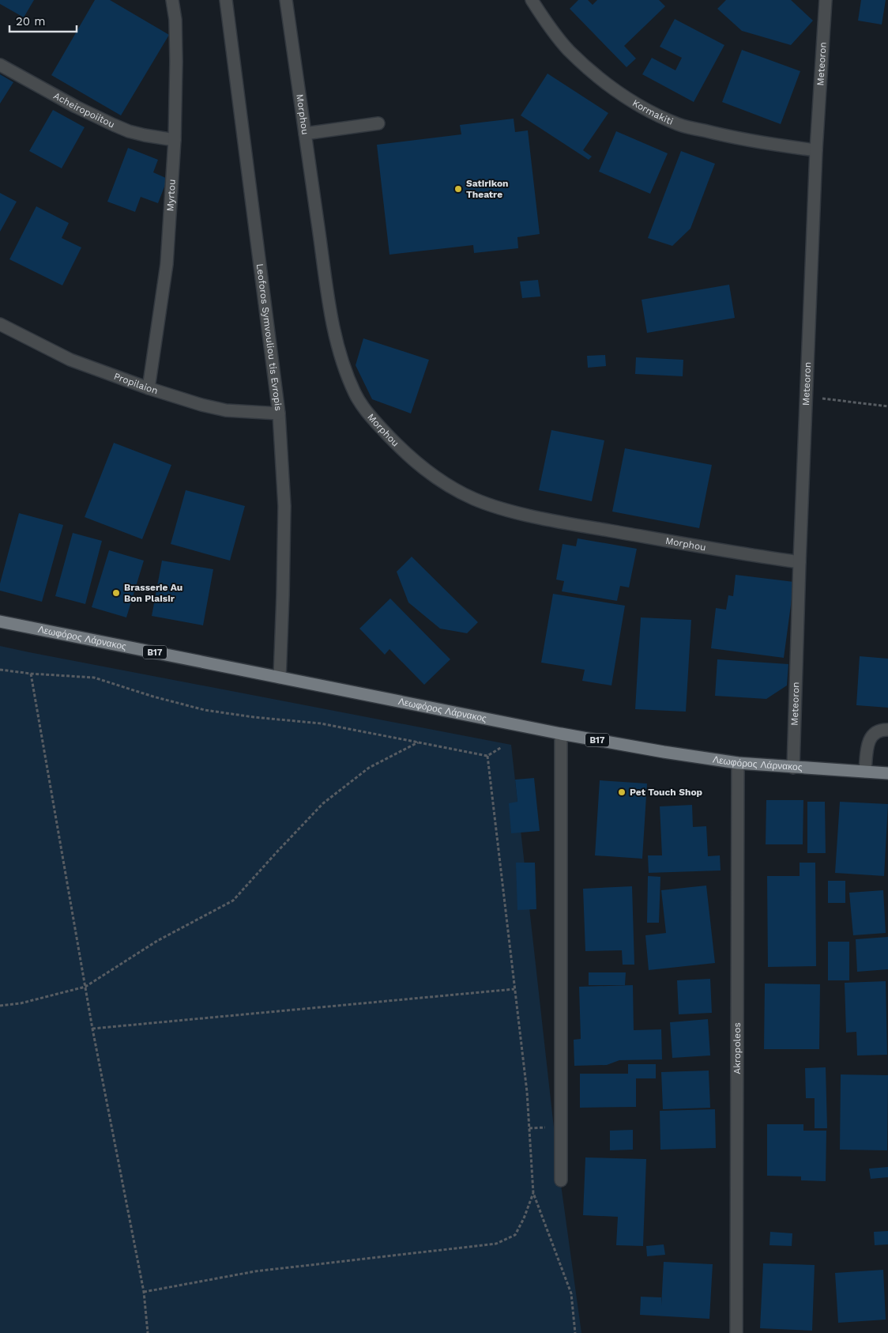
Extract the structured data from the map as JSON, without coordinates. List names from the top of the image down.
{
  "streets": {
    "main road": ["Λεωφόρος Λάρνακος", "B17"],
    "street": [
      "Meteoron",
      "Acheiropoiitou",
      "Kormakiti",
      "Morphou",
      "Myrtou",
      "Leoforos Symvouliou tis Evropis",
      "Propilaion",
      "Akropoleos"
    ]
  },
  "crossings": [
    ["Meteoron", "Kormakiti"],
    ["Meteoron", "Morphou"],
    ["Meteoron", "Λεωφόρος Λάρνακος"],
    ["Acheiropoiitou", "Myrtou"],
    ["Myrtou", "Propilaion"],
    ["Leoforos Symvouliou tis Evropis", "Propilaion"],
    ["Leoforos Symvouliou tis Evropis", "Λεωφόρος Λάρνακος"],
    ["Λεωφόρος Λάρνακος", "Akropoleos"]
  ],
  "places": ["Satirikon Theatre", "Brasserie Au Bon Plaisir", "Pet Touch Shop"],
  "scale_bar": "20 m"
}
